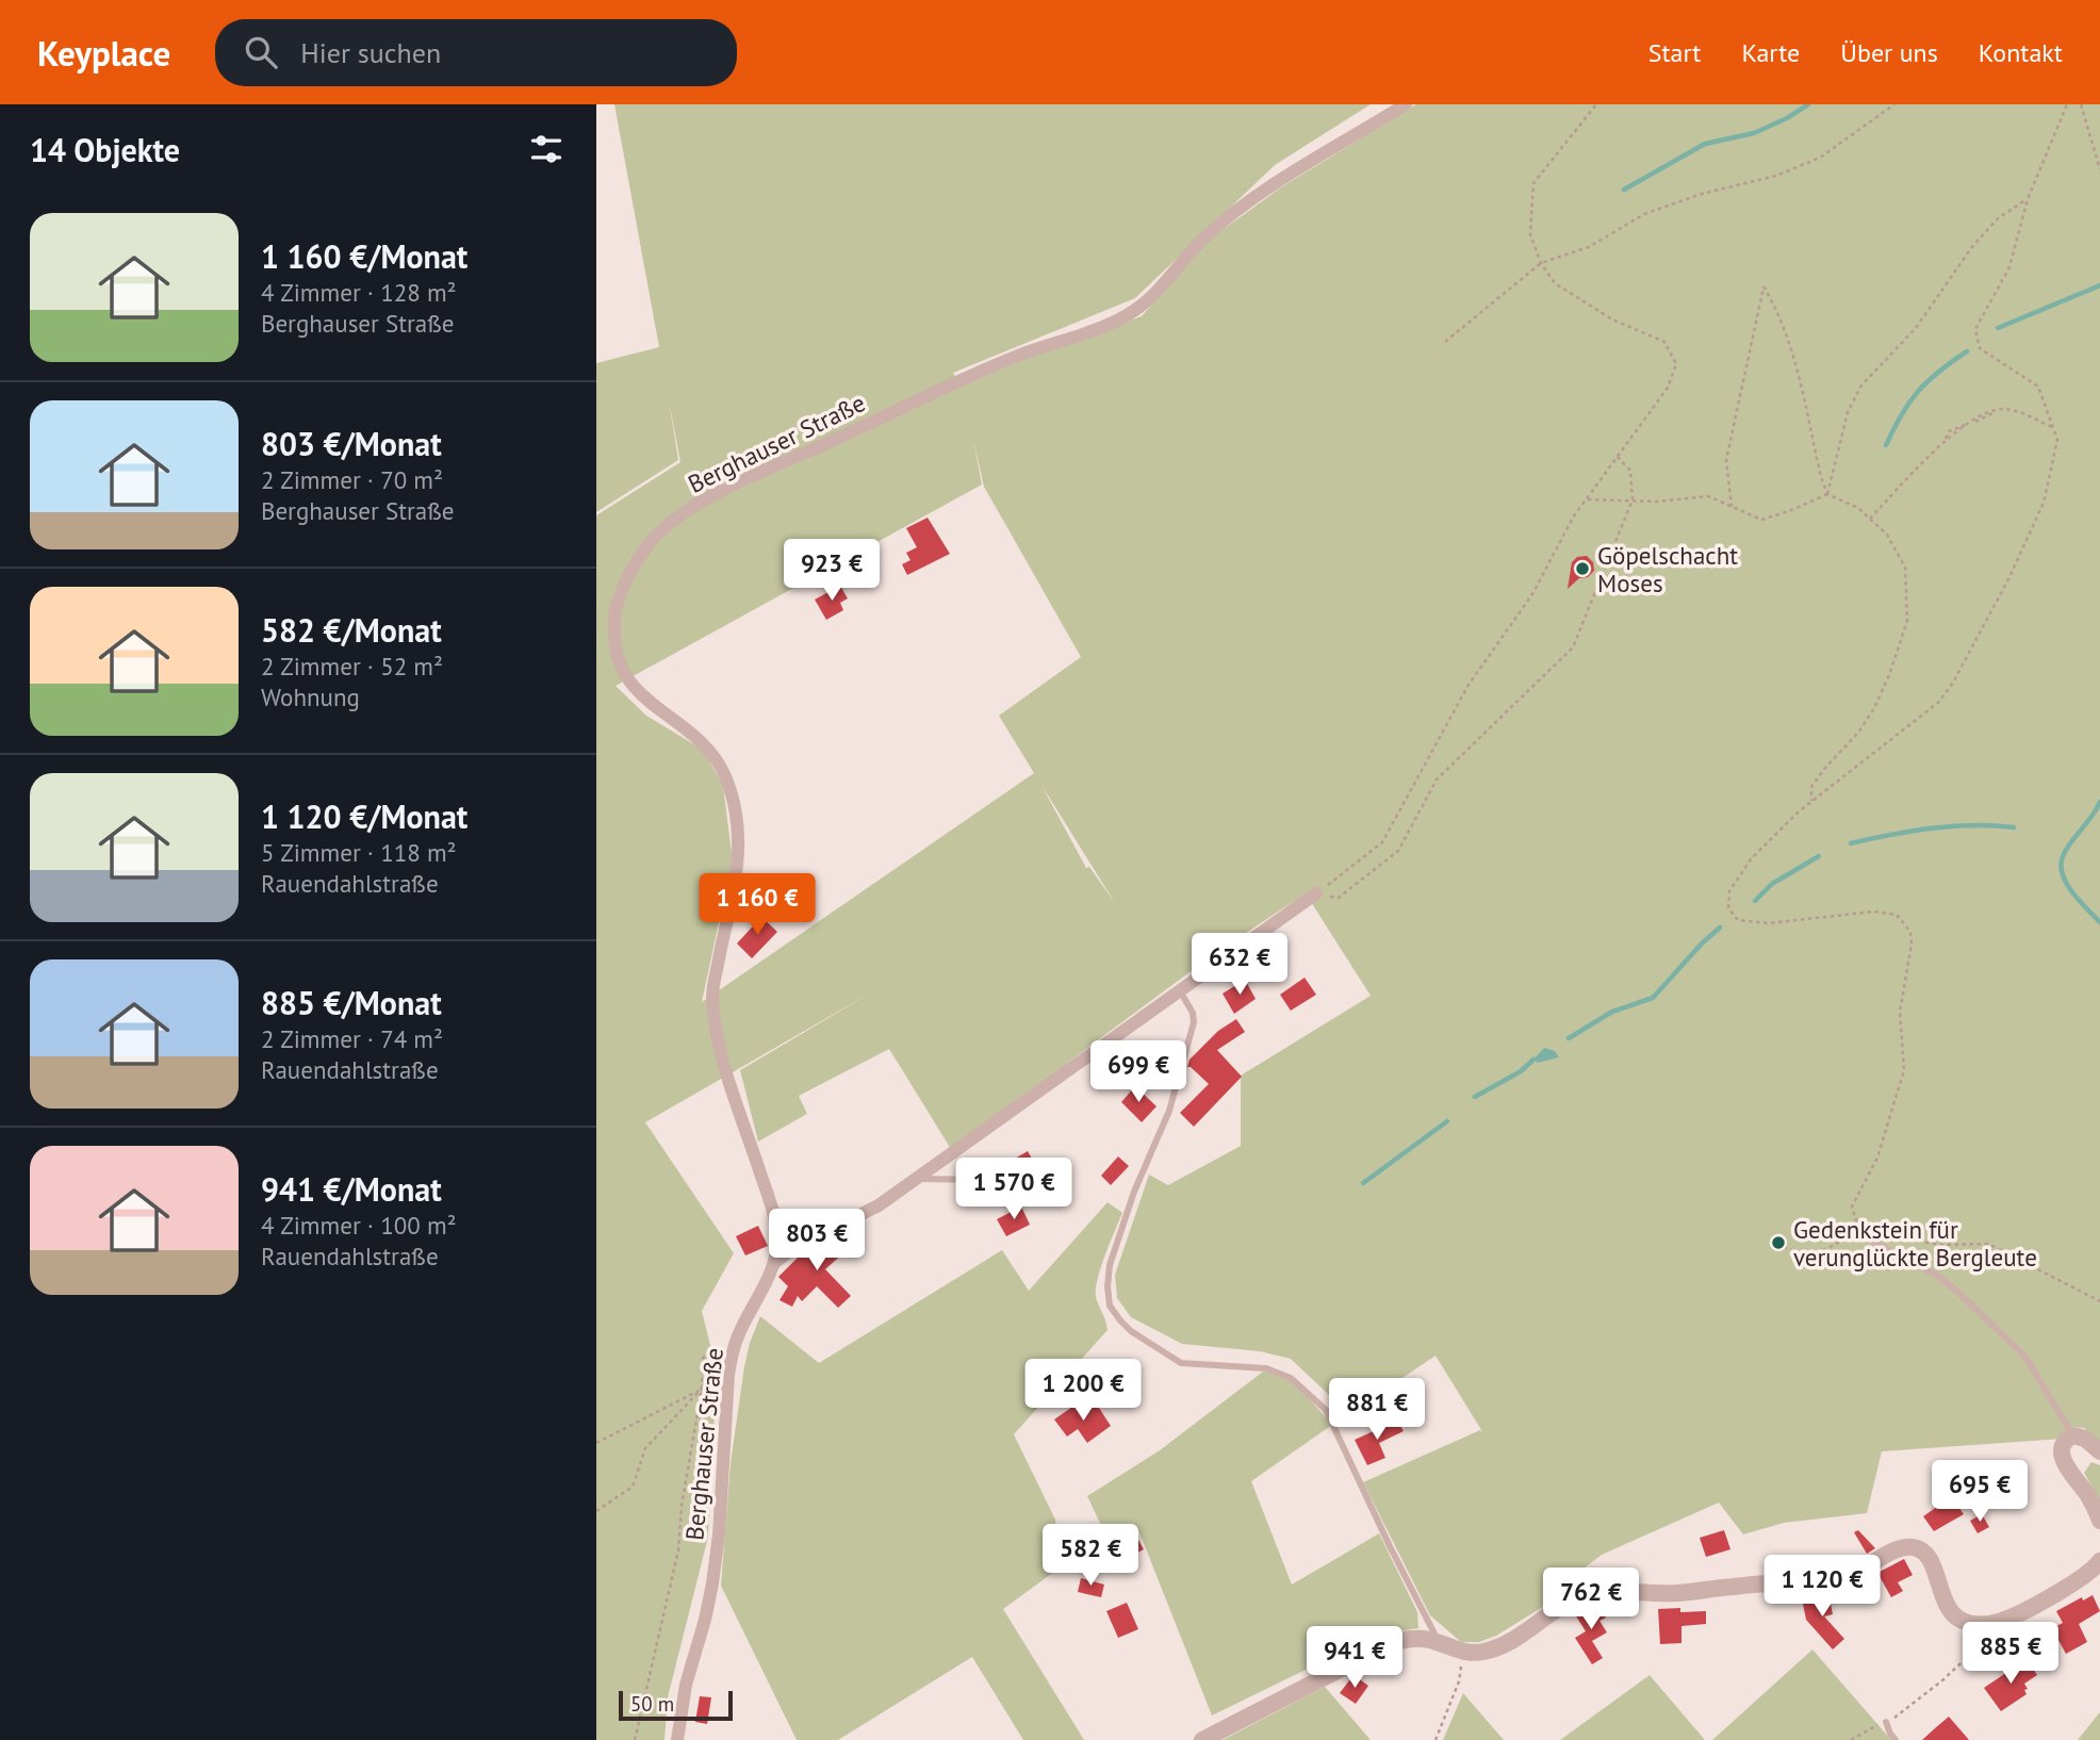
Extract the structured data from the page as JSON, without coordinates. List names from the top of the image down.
{
  "streets": {
    "street": ["Berghauser Straße"]
  },
  "places": ["Göpelschacht Moses", "Gedenkstein für verunglückte Bergleute"],
  "scale_bar": "50 m",
  "page": {
    "header": "Keyplace",
    "search": "Hier suchen",
    "nav": [
      "Start",
      "Karte",
      "Über uns",
      "Kontakt"
    ],
    "heading": "14 Objekte",
    "list": [
      {
        "name": "1 160 €/Monat",
        "note": "4 Zimmer · 128 m² · Berghauser Straße"
      },
      {
        "name": "803 €/Monat",
        "note": "2 Zimmer · 70 m² · Berghauser Straße"
      },
      {
        "name": "582 €/Monat",
        "note": "2 Zimmer · 52 m² · Wohnung"
      },
      {
        "name": "1 120 €/Monat",
        "note": "5 Zimmer · 118 m² · Rauendahlstraße"
      },
      {
        "name": "885 €/Monat",
        "note": "2 Zimmer · 74 m² · Rauendahlstraße"
      },
      {
        "name": "941 €/Monat",
        "note": "4 Zimmer · 100 m² · Rauendahlstraße"
      }
    ],
    "price": [
      "923 €",
      "1 160 €",
      "632 €",
      "699 €",
      "1 570 €",
      "803 €",
      "1 200 €",
      "881 €",
      "695 €",
      "582 €",
      "1 120 €",
      "762 €",
      "885 €",
      "941 €"
    ],
    "scale": "50 m"
  }
}
